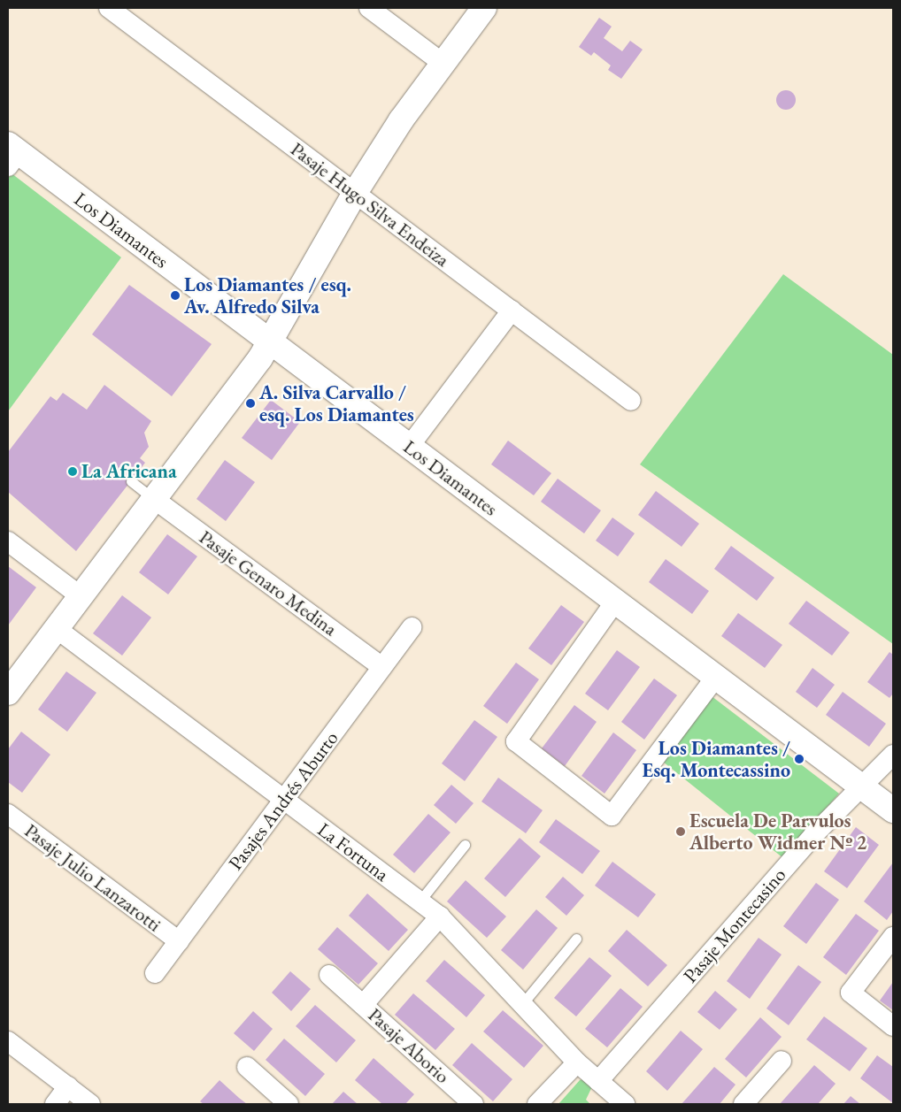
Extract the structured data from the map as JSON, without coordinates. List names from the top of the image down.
{
  "streets": {
    "street": [
      "Pasaje Hugo Silva Endeiza",
      "Los Diamantes",
      "Pasaje Genaro Medina",
      "Pasajes Andrés Aburto",
      "La Fortuna",
      "Pasaje Julio Lanzarotti",
      "Pasaje Montecasino",
      "Pasaje Aborio"
    ]
  },
  "crossings": [
    ["Los Diamantes", "Pasaje Montecasino"],
    ["Pasaje Genaro Medina", "Pasajes Andrés Aburto"],
    ["Pasajes Andrés Aburto", "La Fortuna"],
    ["Pasajes Andrés Aburto", "Pasaje Julio Lanzarotti"],
    ["La Fortuna", "Pasaje Montecasino"],
    ["La Fortuna", "Pasaje Aborio"]
  ],
  "places": [
    "Los Diamantes / esq. Av. Alfredo Silva",
    "A. Silva Carvallo / esq. Los Diamantes",
    "La Africana",
    "Los Diamantes / Esq. Montecassino",
    "Escuela De Parvulos Alberto Widmer Nº 2"
  ]
}
